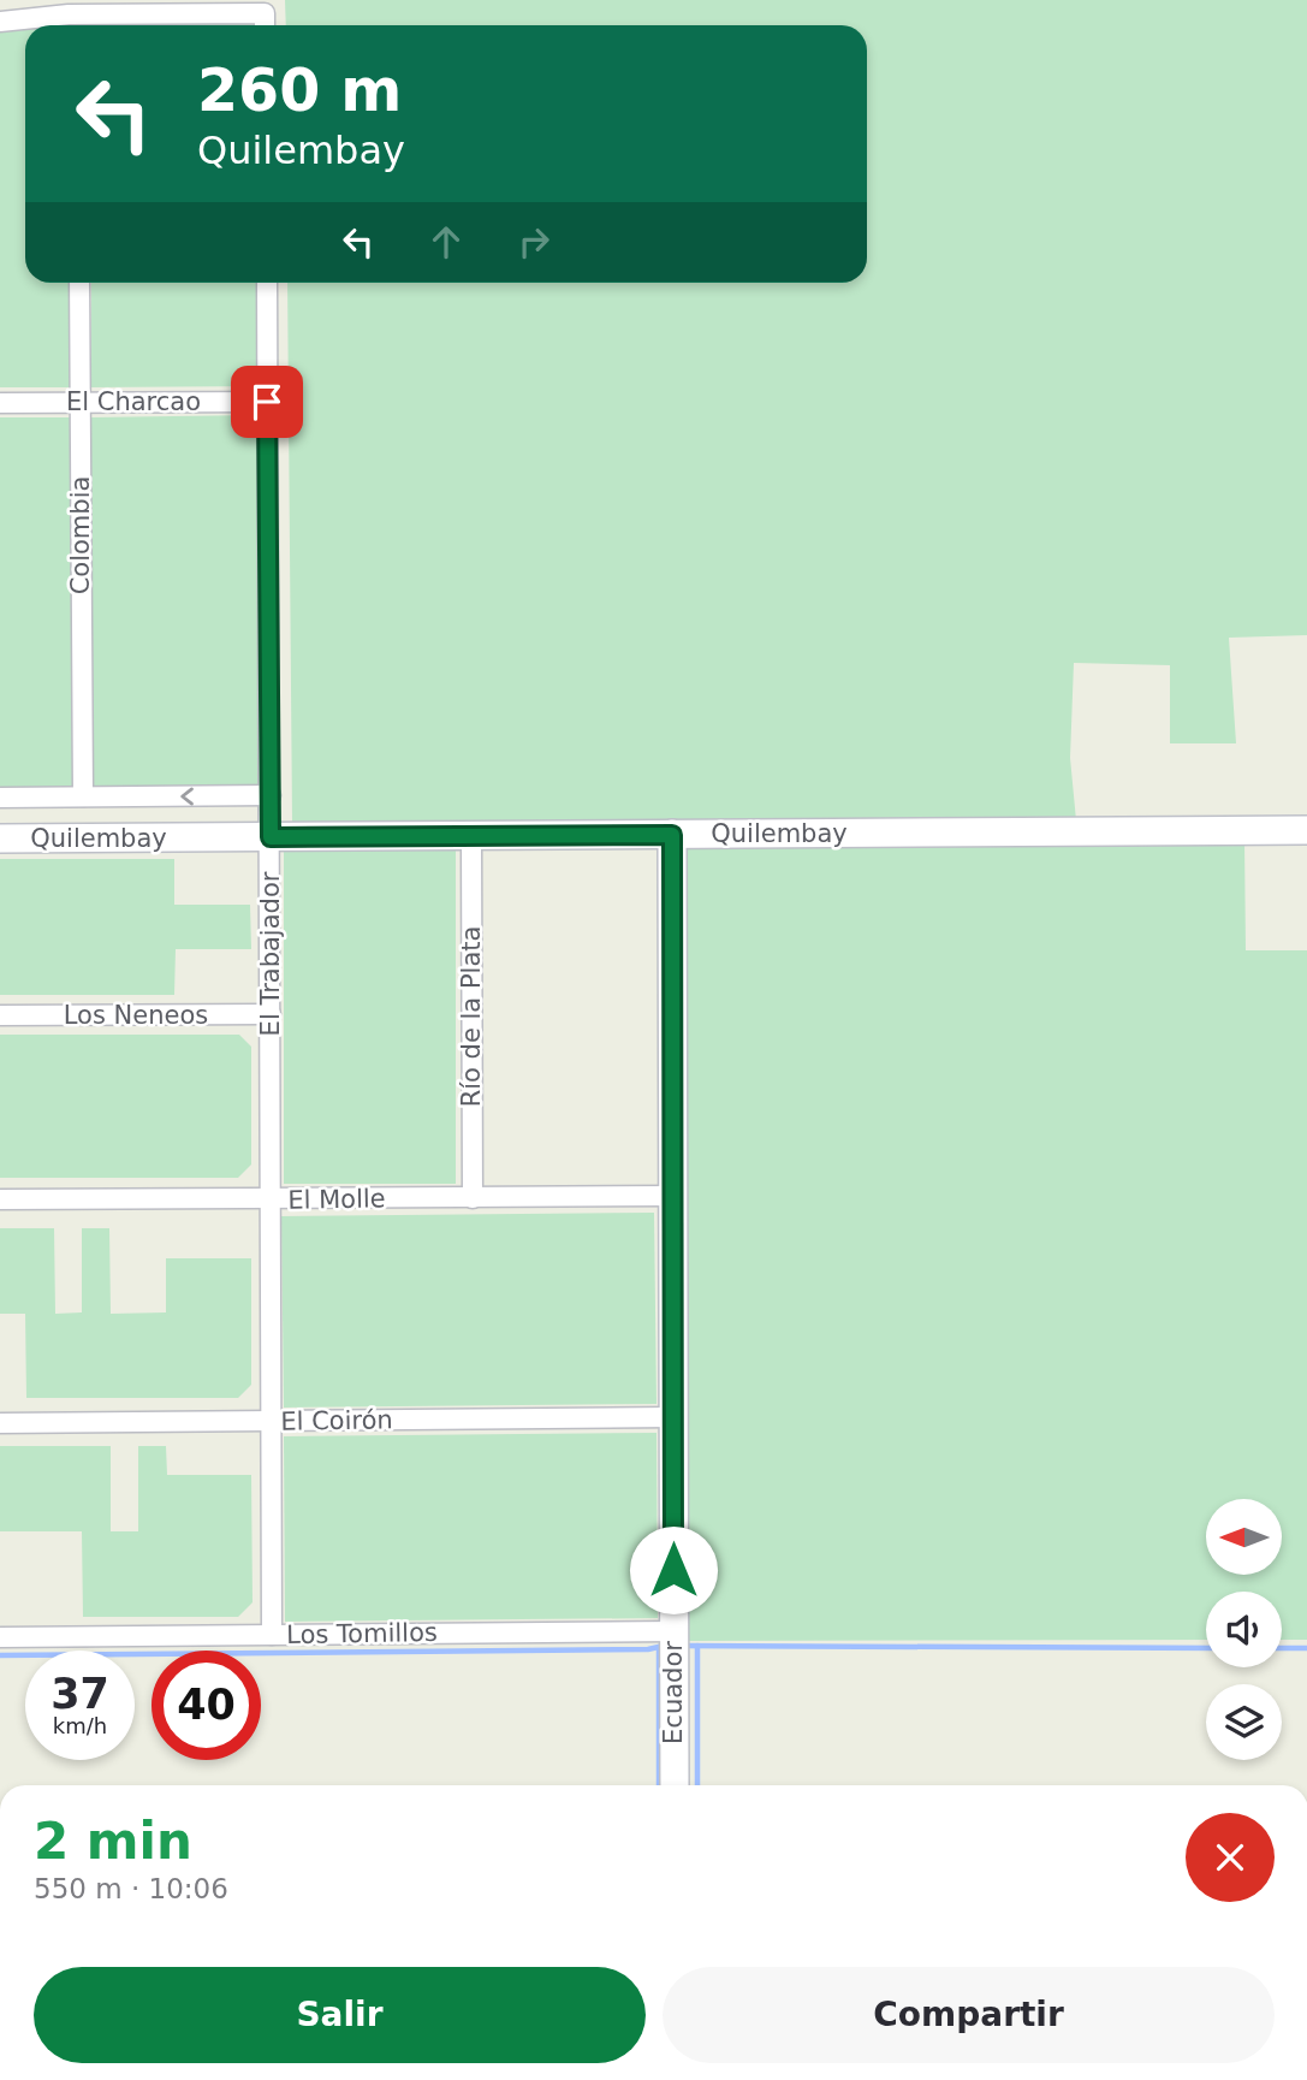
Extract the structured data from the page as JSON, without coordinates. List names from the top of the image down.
{
  "streets": {
    "street": [
      "El Charcao",
      "Colombia",
      "Quilembay",
      "El Trabajador",
      "Los Neneos",
      "Río de la Plata",
      "El Molle",
      "El Coirón",
      "Los Tomillos",
      "Ecuador"
    ]
  },
  "crossings": [
    ["El Charcao", "Colombia"],
    ["El Charcao", "El Trabajador"],
    ["Colombia", "Quilembay"],
    ["Quilembay", "El Trabajador"],
    ["Quilembay", "Río de la Plata"],
    ["Quilembay", "Ecuador"],
    ["El Trabajador", "Los Neneos"],
    ["El Trabajador", "El Molle"],
    ["El Trabajador", "El Coirón"],
    ["El Trabajador", "Los Tomillos"],
    ["Río de la Plata", "El Molle"],
    ["El Molle", "Ecuador"],
    ["El Coirón", "Ecuador"],
    ["Los Tomillos", "Ecuador"]
  ],
  "north": "left",
  "page": {
    "turn": ["260 m", "Quilembay"],
    "speed": "37 km/h",
    "limit": "40",
    "heading": ["2 min", "550 m · 10:06"],
    "buttons": ["Salir", "Compartir"]
  }
}
